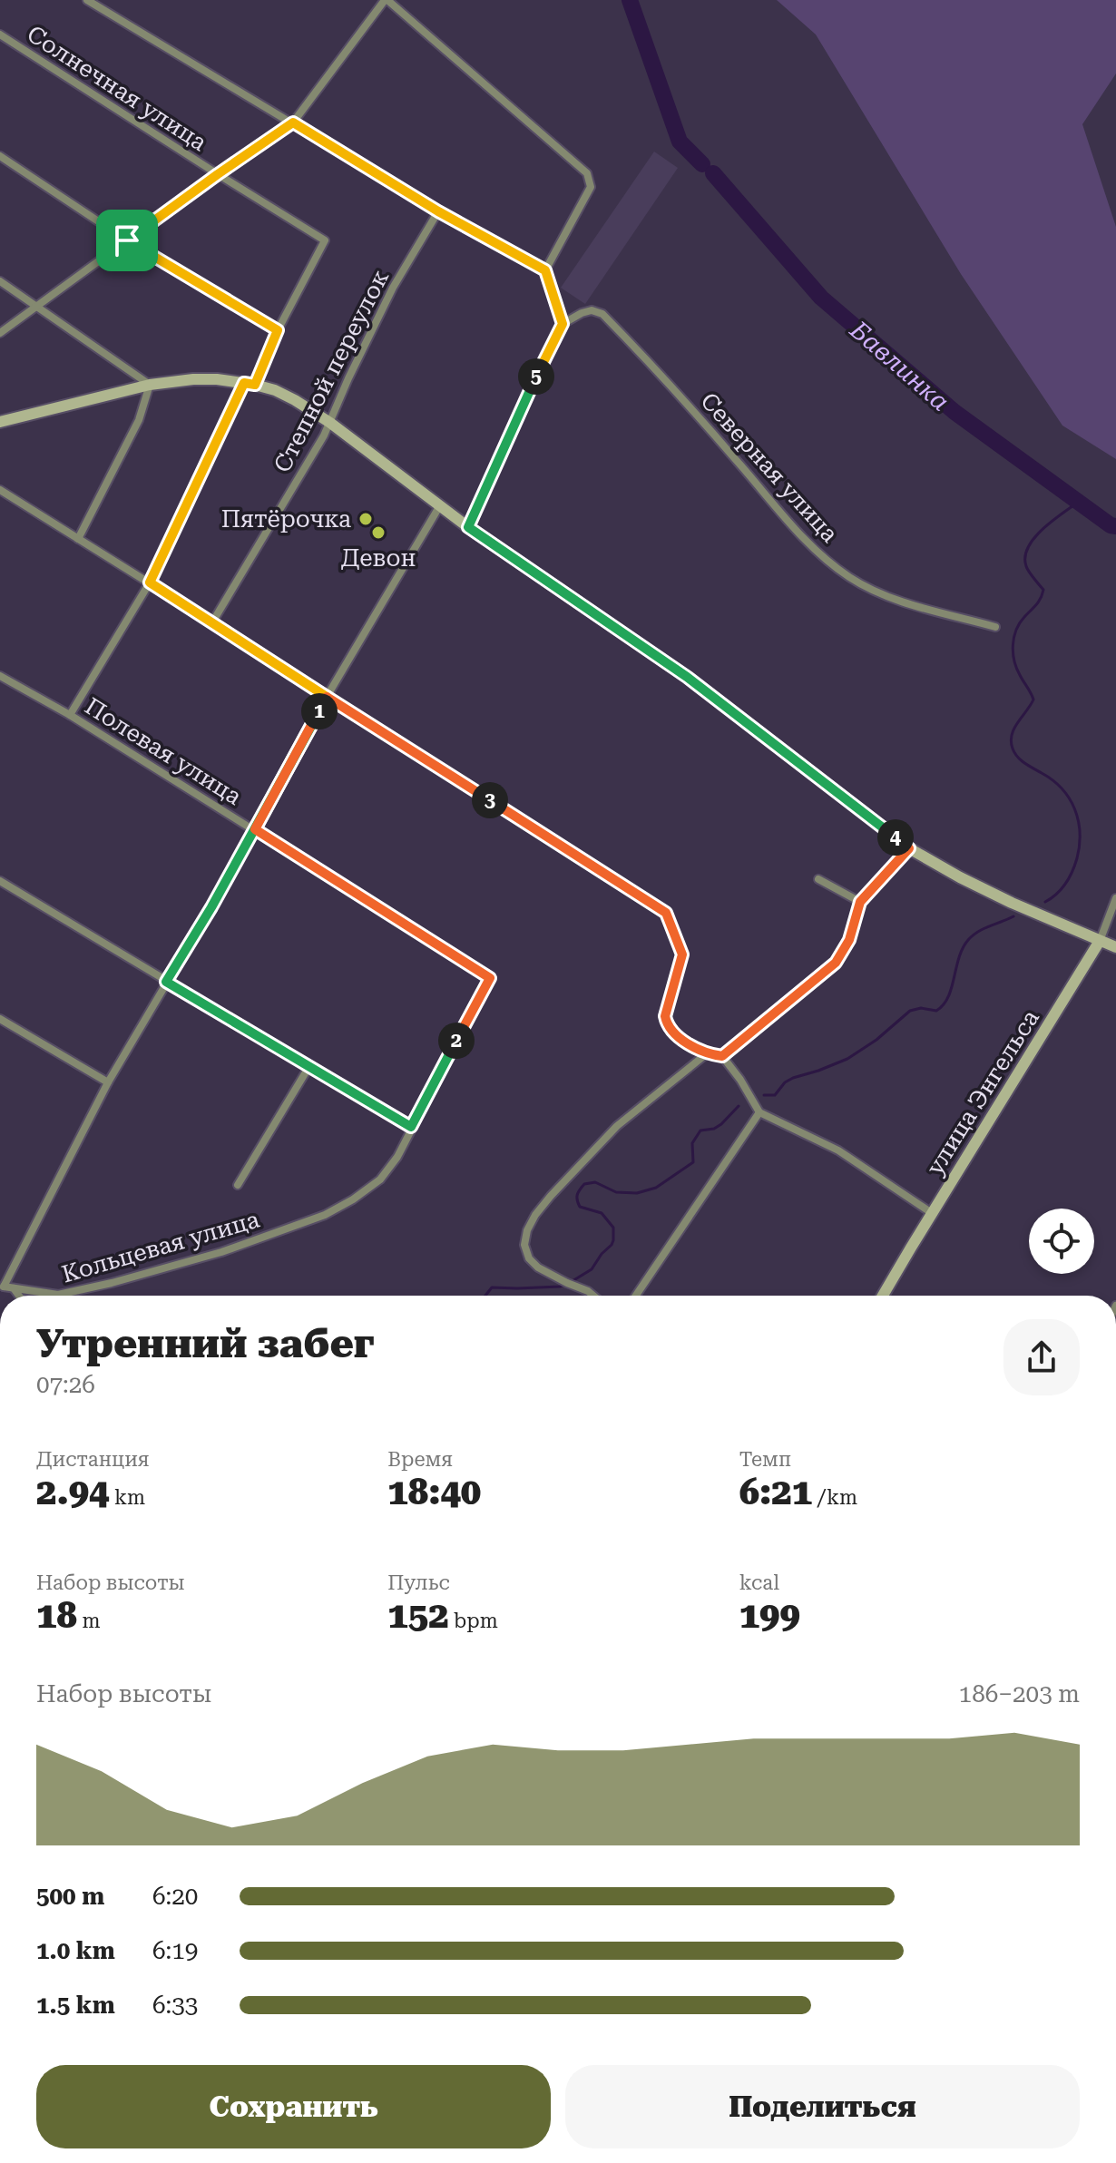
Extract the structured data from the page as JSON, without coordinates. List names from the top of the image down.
{
  "streets": {
    "street": [
      "Солнечная улица",
      "Степной переулок",
      "Северная улица",
      "Полевая улица",
      "улица Энгельса",
      "Кольцевая улица"
    ]
  },
  "crossings": [
    ["Полевая улица", "Кольцевая улица"]
  ],
  "water": ["Бавлинка"],
  "places": ["Пятёрочка", "Девон"],
  "page": {
    "pins": [
      "5",
      "1",
      "3",
      "4",
      "2"
    ],
    "heading": ["Утренний забег", "07:26"],
    "stats": [
      ["Дистанция", "2.94 km"],
      ["Время", "18:40"],
      ["Темп", "6:21 /km"],
      ["Набор высоты", "18 m"],
      ["Пульс", "152 bpm"],
      ["kcal", "199"]
    ],
    "chart": ["Набор высоты", "186–203 m"],
    "list": [
      {
        "name": "500 m",
        "note": "6:20"
      },
      {
        "name": "1.0 km",
        "note": "6:19"
      },
      {
        "name": "1.5 km",
        "note": "6:33"
      }
    ],
    "buttons": ["Сохранить", "Поделиться"]
  }
}
